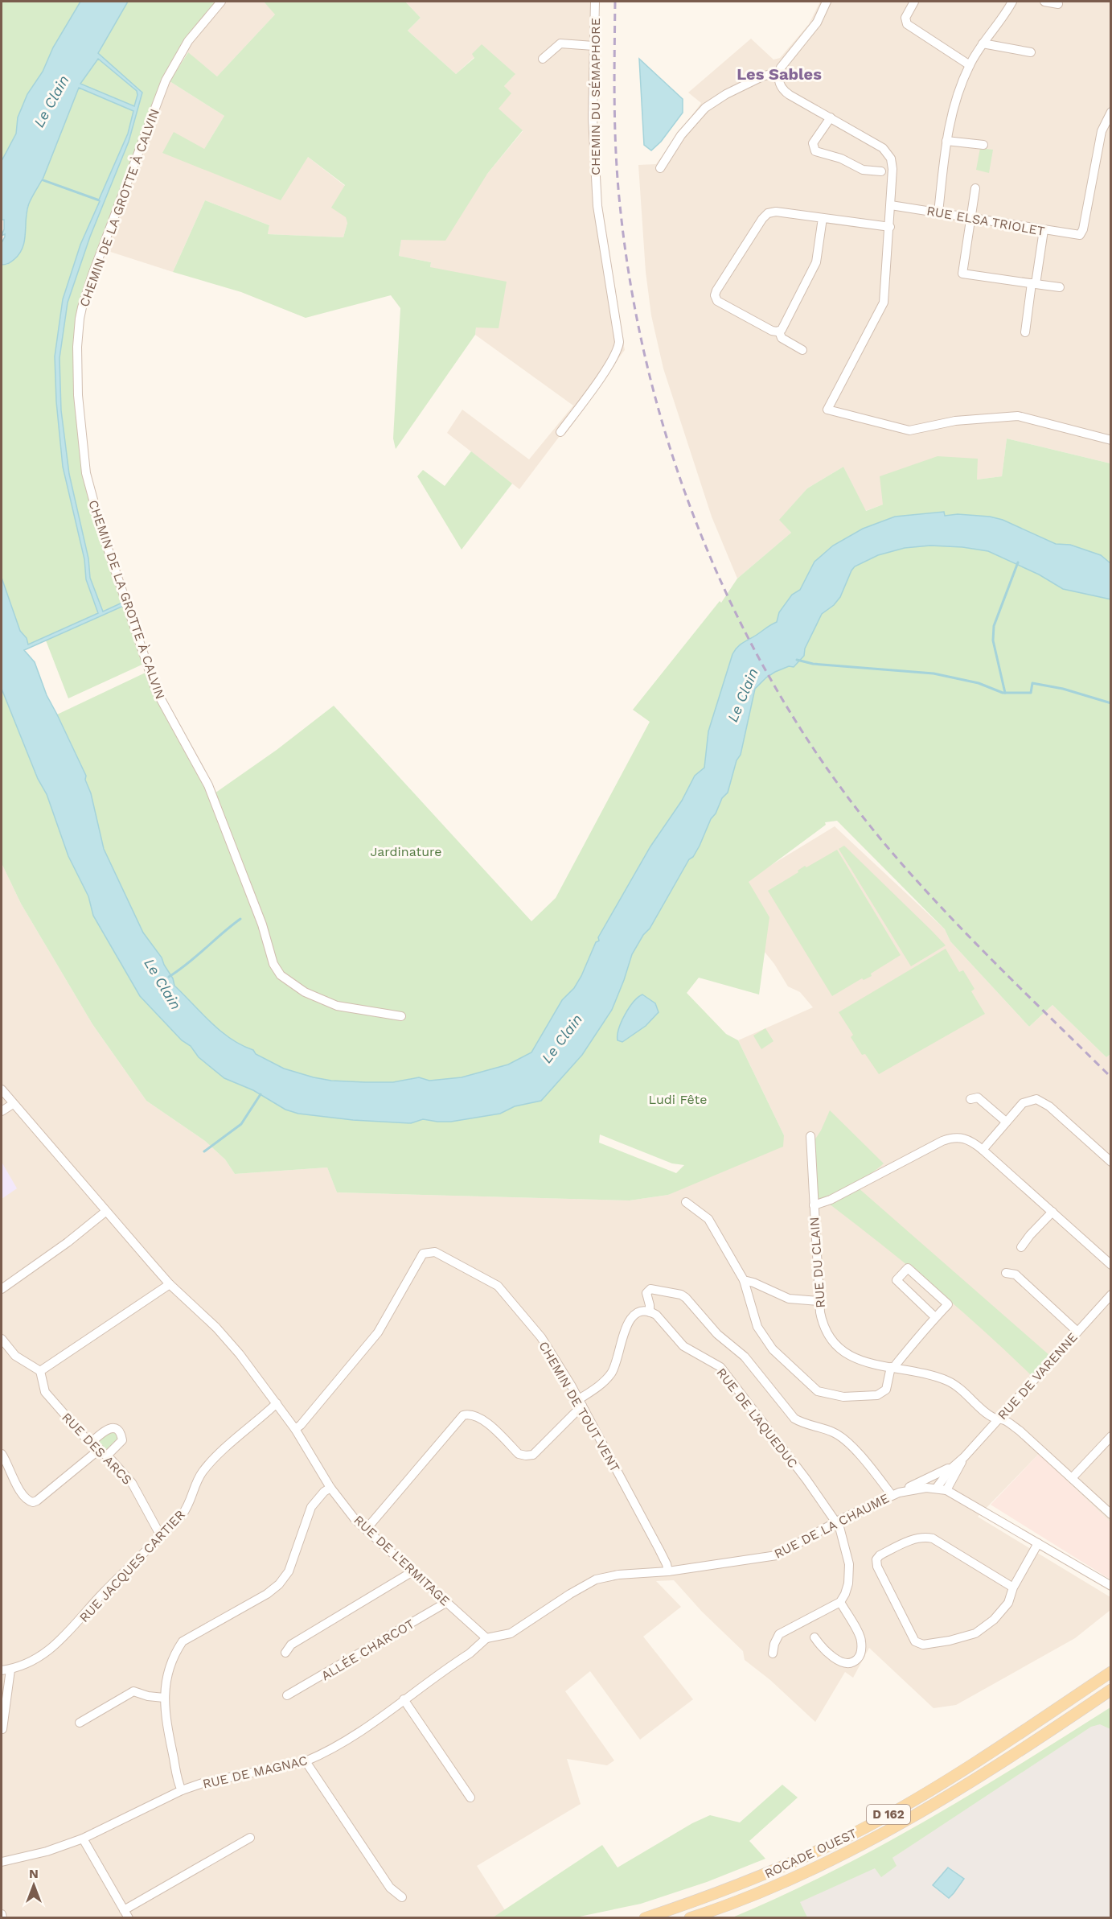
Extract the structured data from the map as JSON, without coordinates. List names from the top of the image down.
{
  "streets": {
    "main road": ["D 162", "ROCADE OUEST"],
    "street": [
      "CHEMIN DU SÉMAPHORE",
      "CHEMIN DE LA GROTTE À CALVIN",
      "RUE ELSA TRIOLET",
      "RUE DU CLAIN",
      "RUE DE VARENNE",
      "CHEMIN DE TOUT VENT",
      "RUE DE L'AQUEDUC",
      "RUE DES ARCS",
      "RUE DE LA CHAUME",
      "RUE DE L'ERMITAGE",
      "RUE JACQUES CARTIER",
      "ALLÉE CHARCOT",
      "RUE DE MAGNAC"
    ]
  },
  "crossings": [
    ["RUE DU CLAIN", "RUE DE VARENNE"],
    ["RUE DE VARENNE", "RUE DE LA CHAUME"],
    ["CHEMIN DE TOUT VENT", "RUE DE LA CHAUME"],
    ["CHEMIN DE TOUT VENT", "RUE DE L'ERMITAGE"],
    ["RUE DE L'AQUEDUC", "RUE DE LA CHAUME"],
    ["RUE DES ARCS", "RUE JACQUES CARTIER"],
    ["RUE DE LA CHAUME", "RUE DE L'ERMITAGE"],
    ["RUE DE LA CHAUME", "RUE DE MAGNAC"],
    ["RUE DE L'ERMITAGE", "RUE JACQUES CARTIER"],
    ["RUE DE L'ERMITAGE", "ALLÉE CHARCOT"],
    ["RUE DE L'ERMITAGE", "RUE DE MAGNAC"]
  ],
  "districts": ["Les Sables"],
  "water": ["Le Clain"],
  "parks": ["Jardinature", "Ludi Fête"],
  "north": "top"
}
